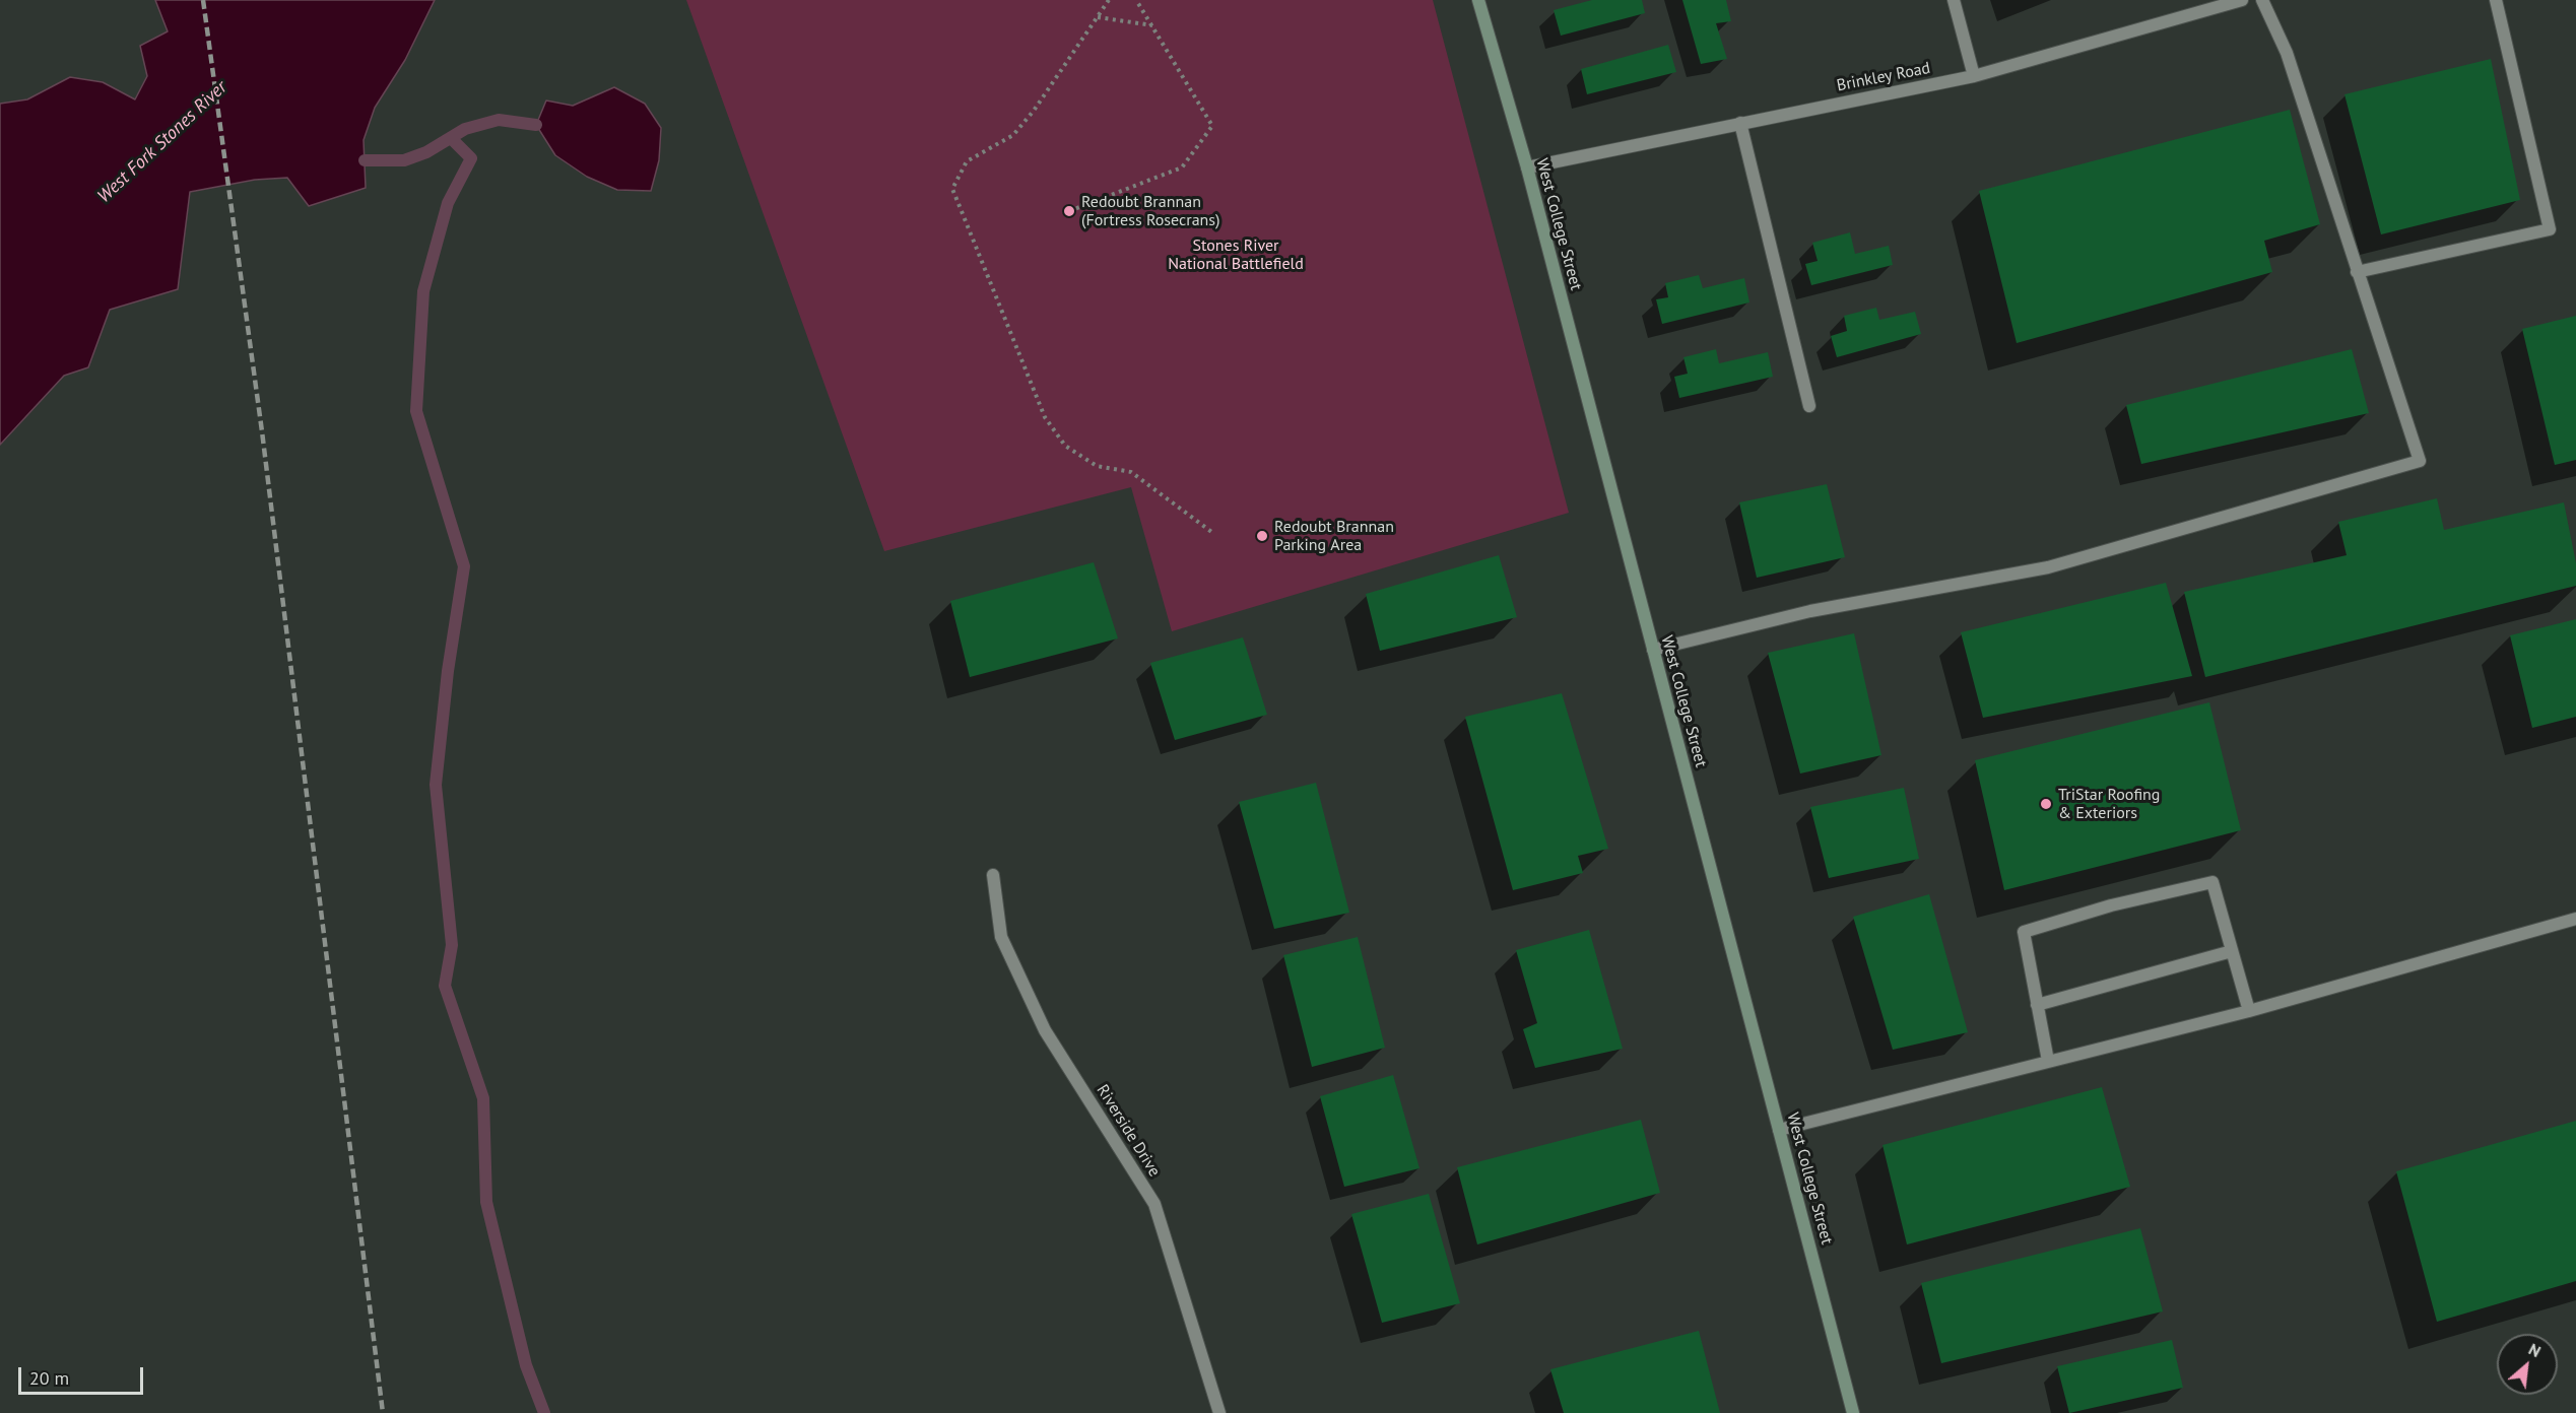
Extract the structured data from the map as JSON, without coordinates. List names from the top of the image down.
{
  "streets": {
    "street": ["Brinkley Road", "West College Street", "Riverside Drive"]
  },
  "crossings": [
    ["Brinkley Road", "West College Street"]
  ],
  "water": ["West Fork Stones River"],
  "parks": ["Stones River National Battlefield"],
  "places": ["Redoubt Brannan (Fortress Rosecrans)", "Redoubt Brannan Parking Area", "TriStar Roofing & Exteriors"],
  "scale_bar": "20 m",
  "north": "top right"
}
